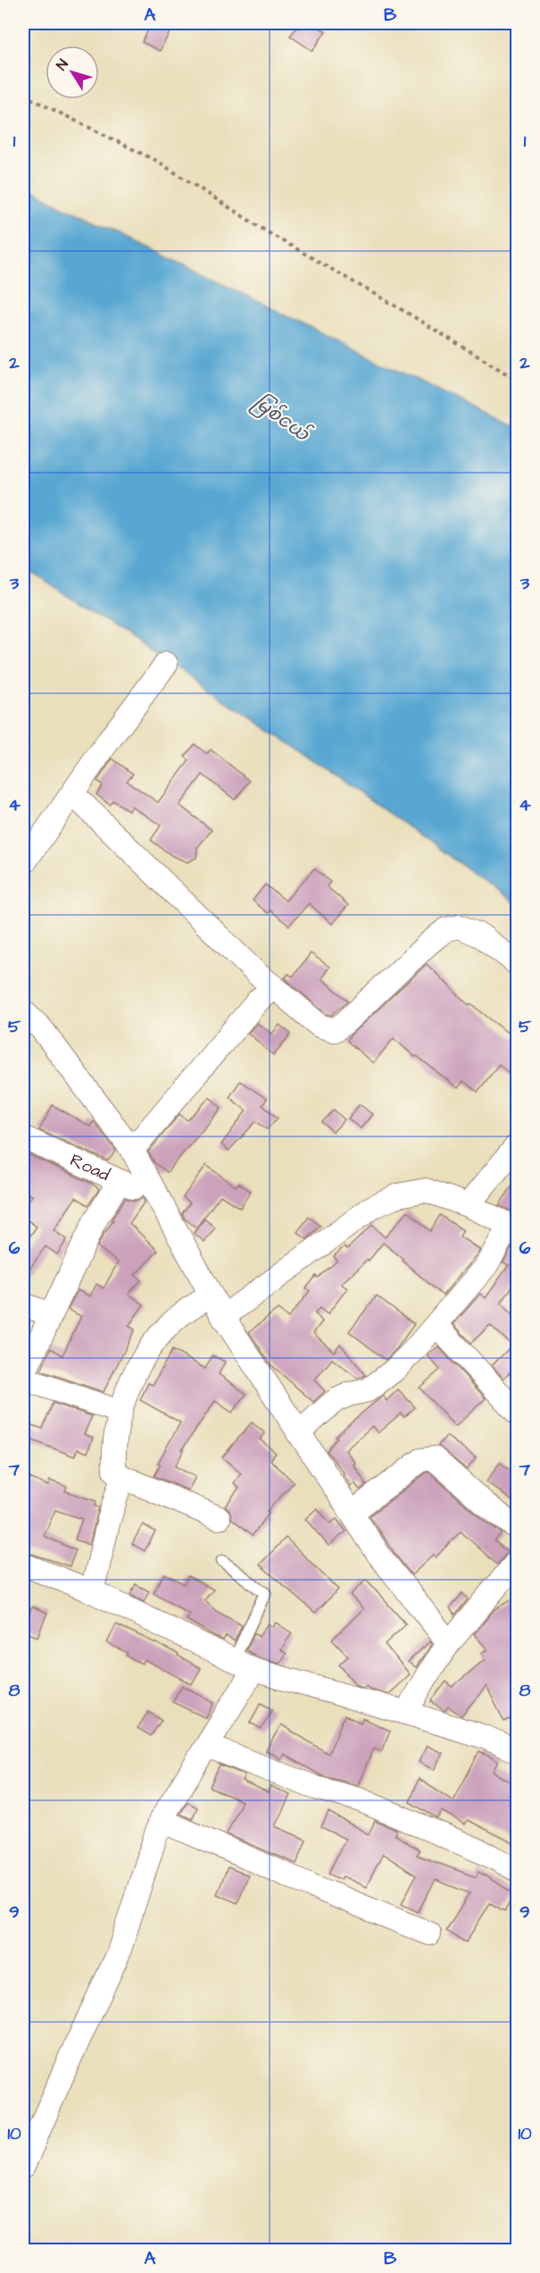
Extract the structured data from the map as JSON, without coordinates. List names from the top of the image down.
{
  "streets": {
    "street": ["Road"]
  },
  "water": ["မြစ်ငယ်"],
  "north": "top left",
  "grid": {
    "columns": ["A", "B"],
    "rows": [
      "1",
      "2",
      "3",
      "4",
      "5",
      "6",
      "7",
      "8",
      "9",
      "10"
    ]
  }
}
